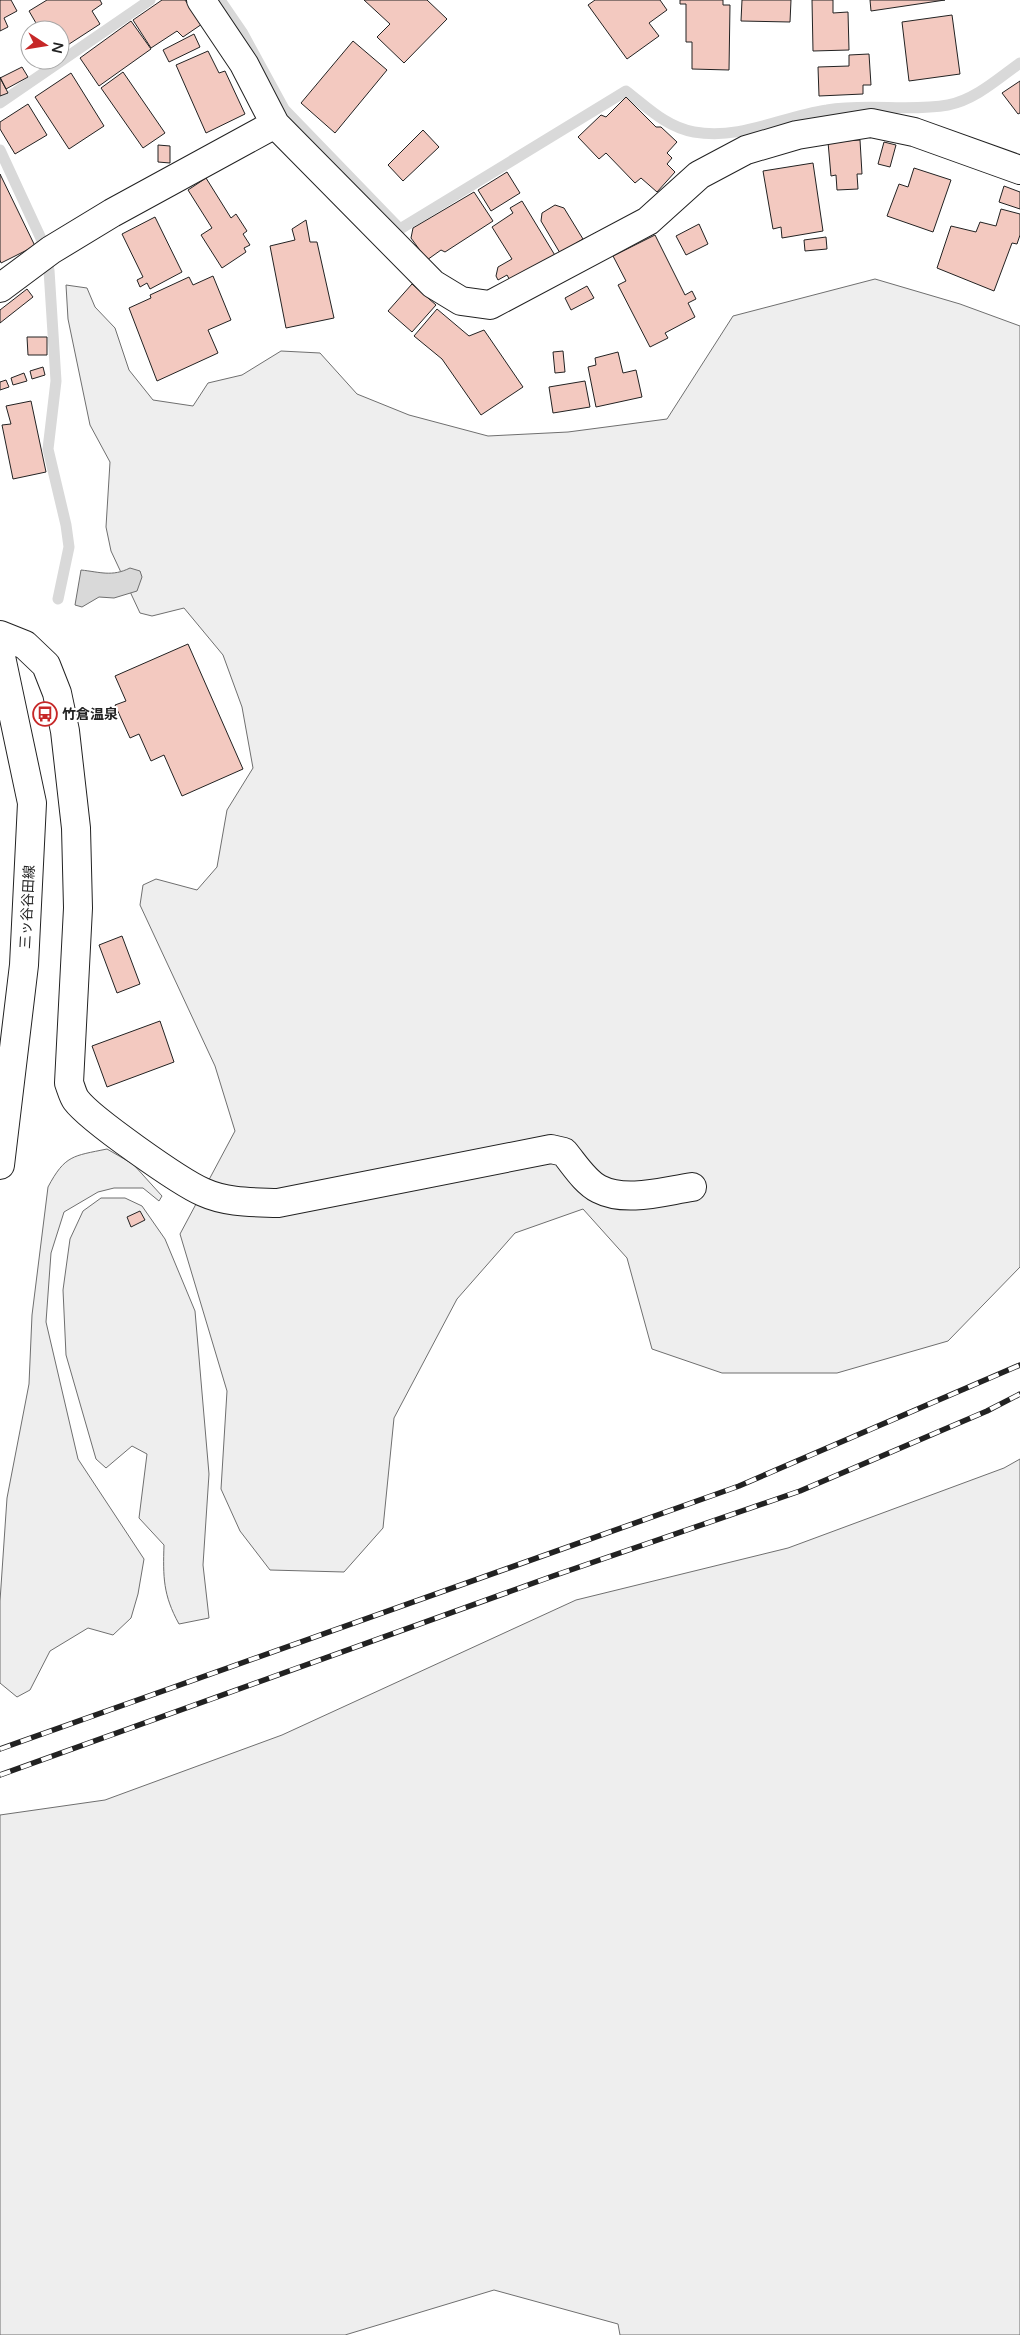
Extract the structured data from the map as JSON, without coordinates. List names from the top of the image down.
{
  "streets": {
    "street": ["三ッ谷谷田線"]
  },
  "places": {
    "bus stop": ["竹倉温泉"]
  },
  "north": "right"
}
